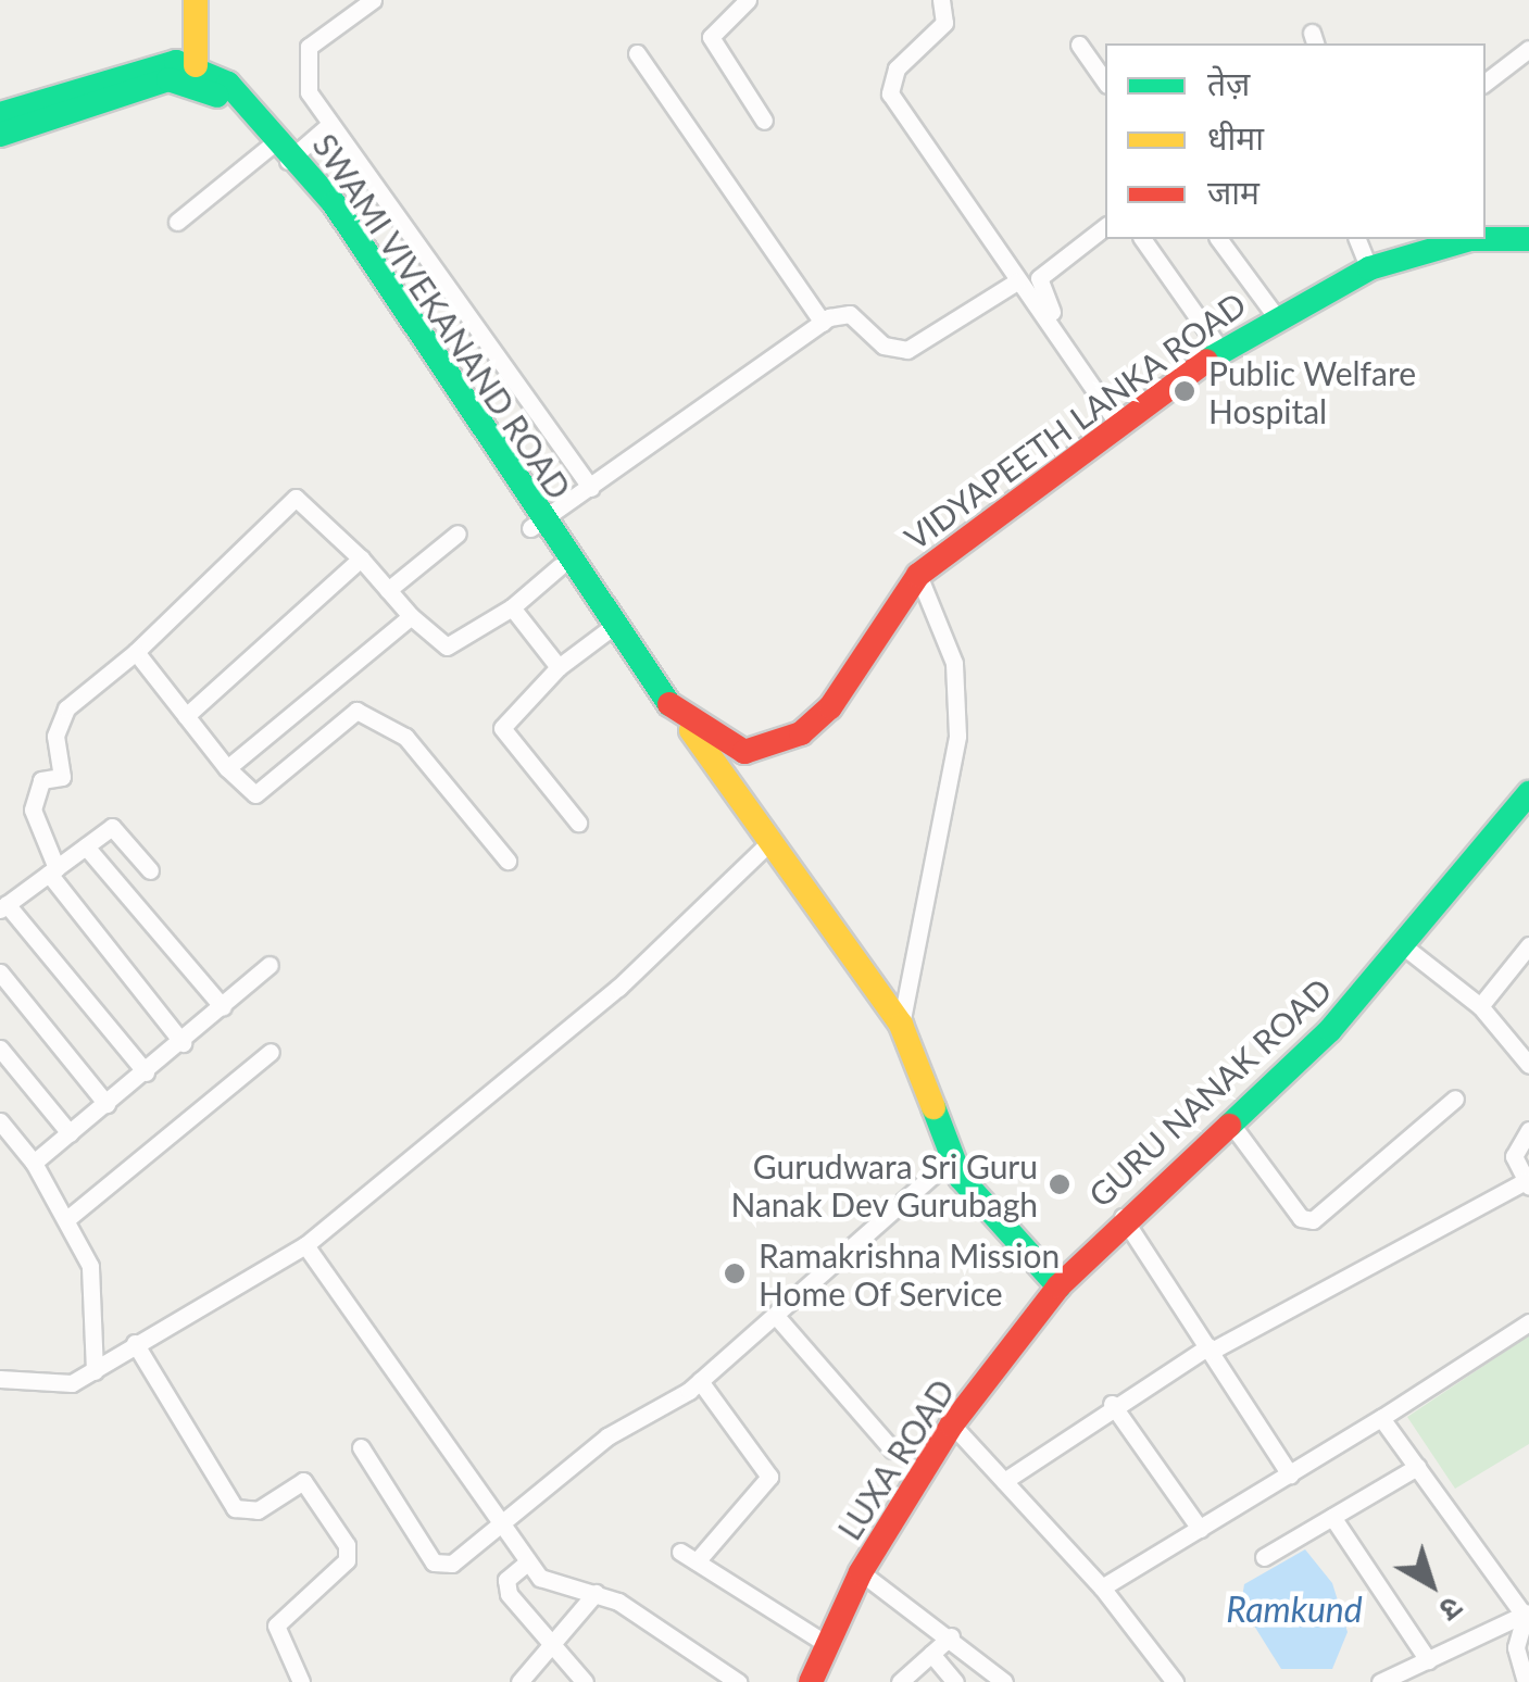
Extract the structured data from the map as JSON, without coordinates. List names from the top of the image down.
{
  "streets": {
    "street": [
      "SWAMI VIVEKANAND ROAD",
      "VIDYAPEETH LANKA ROAD",
      "GURU NANAK ROAD",
      "LUXA ROAD"
    ]
  },
  "crossings": [
    ["SWAMI VIVEKANAND ROAD", "VIDYAPEETH LANKA ROAD"],
    ["SWAMI VIVEKANAND ROAD", "GURU NANAK ROAD"],
    ["SWAMI VIVEKANAND ROAD", "LUXA ROAD"],
    ["GURU NANAK ROAD", "LUXA ROAD"]
  ],
  "water": ["Ramkund"],
  "places": ["Public Welfare Hospital", "Gurudwara Sri Guru Nanak Dev Gurubagh", "Ramakrishna Mission Home Of Service"],
  "legend": ["तेज़", "धीमा", "जाम"],
  "north": "bottom right"
}
